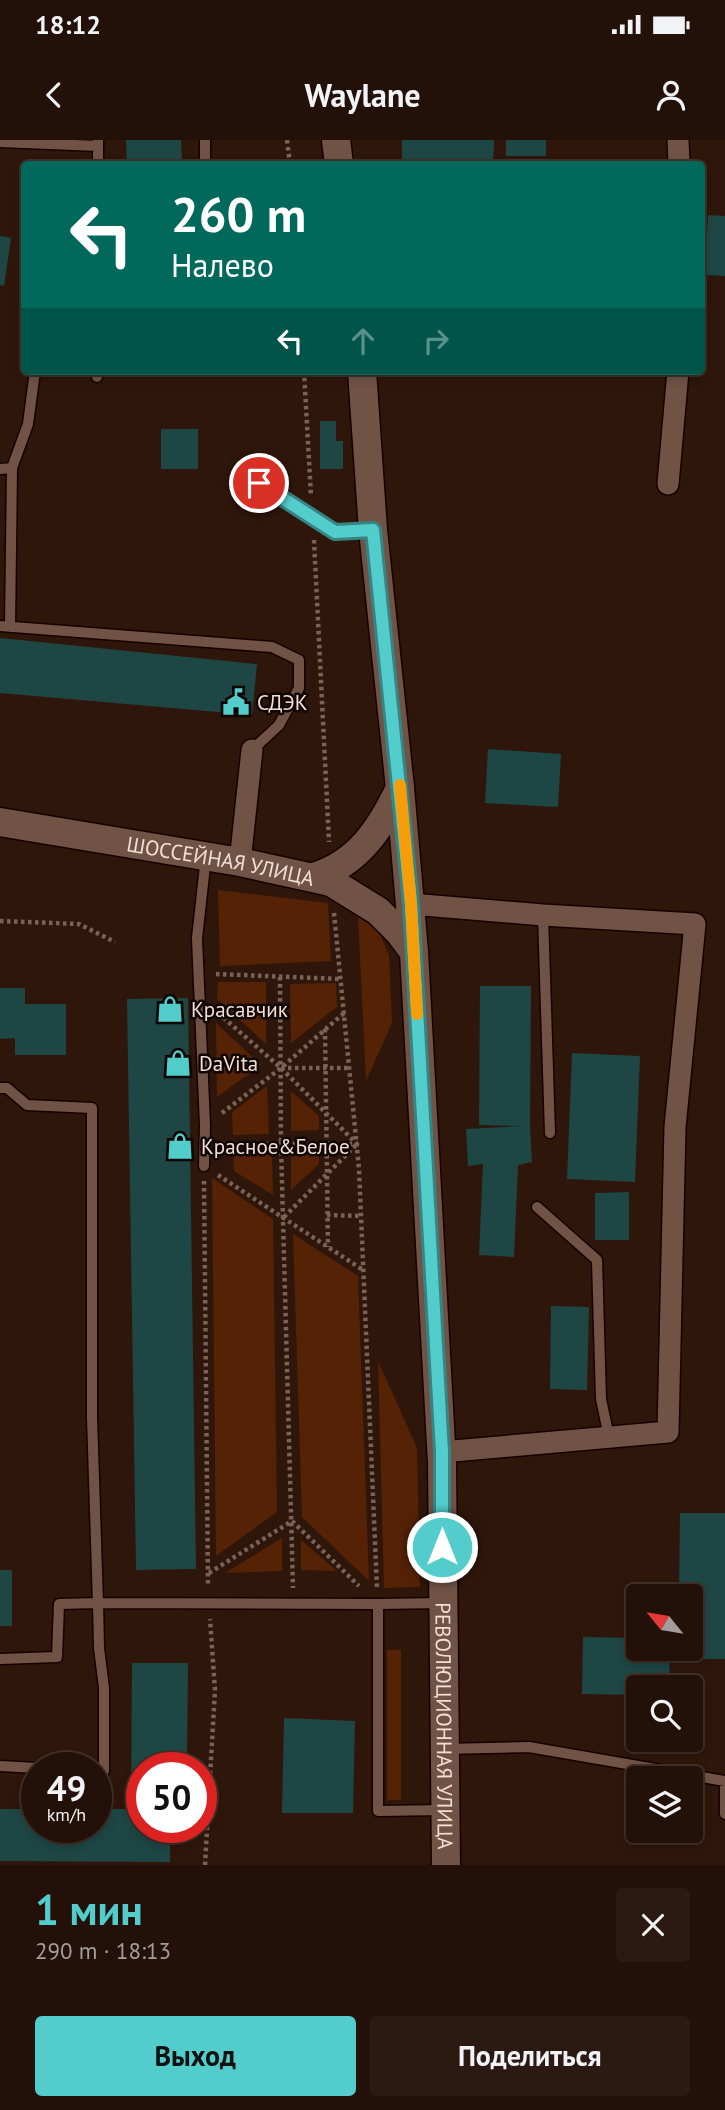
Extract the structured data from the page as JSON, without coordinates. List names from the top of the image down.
{
  "streets": {
    "main road": ["ШОССЕЙНАЯ УЛИЦА", "РЕВОЛЮЦИОННАЯ УЛИЦА"]
  },
  "crossings": [
    ["ШОССЕЙНАЯ УЛИЦА", "РЕВОЛЮЦИОННАЯ УЛИЦА"]
  ],
  "places": {
    "public building": ["СДЭК"],
    "shop": ["Красавчик", "DaVita", "Красное&Белое"]
  },
  "north": "top left",
  "page": {
    "status": "18:12",
    "header": "Waylane",
    "turn": ["260 m", "Налево"],
    "speed": "49 km/h",
    "limit": "50",
    "heading": ["1 мин", "290 m · 18:13"],
    "buttons": ["Выход", "Поделиться"]
  }
}
